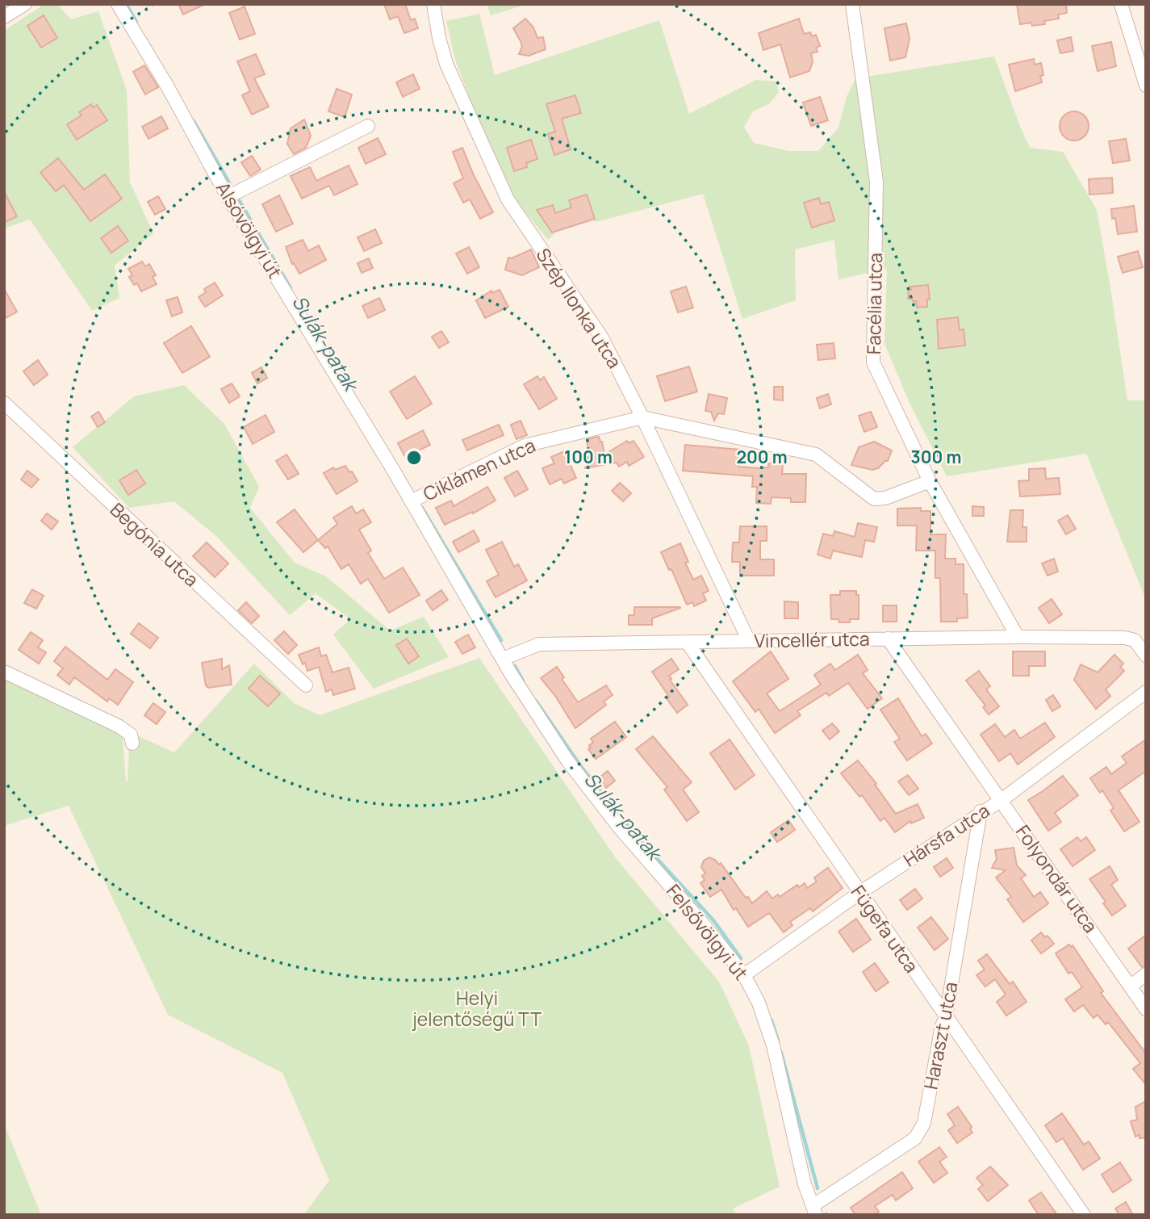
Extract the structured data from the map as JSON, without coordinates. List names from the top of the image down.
{
  "streets": {
    "street": [
      "Alsóvölgyi út",
      "Facélia utca",
      "Szép Ilonka utca",
      "Ciklámen utca",
      "Begónia utca",
      "Vincellér utca",
      "Hársfa utca",
      "Folyondár utca",
      "Fügefa utca",
      "Felsővölgyi út",
      "Haraszt utca"
    ]
  },
  "crossings": [
    ["Alsóvölgyi út", "Ciklámen utca"],
    ["Alsóvölgyi út", "Vincellér utca"],
    ["Alsóvölgyi út", "Felsővölgyi út"],
    ["Facélia utca", "Ciklámen utca"],
    ["Facélia utca", "Vincellér utca"],
    ["Szép Ilonka utca", "Ciklámen utca"],
    ["Szép Ilonka utca", "Vincellér utca"],
    ["Vincellér utca", "Folyondár utca"],
    ["Vincellér utca", "Fügefa utca"],
    ["Vincellér utca", "Felsővölgyi út"],
    ["Hársfa utca", "Folyondár utca"],
    ["Hársfa utca", "Fügefa utca"],
    ["Hársfa utca", "Felsővölgyi út"],
    ["Hársfa utca", "Haraszt utca"],
    ["Fügefa utca", "Haraszt utca"],
    ["Felsővölgyi út", "Haraszt utca"]
  ],
  "water": ["Sulák-patak"],
  "parks": ["Helyi jelentőségű TT"],
  "rings": ["100 m", "200 m", "300 m"]
}
